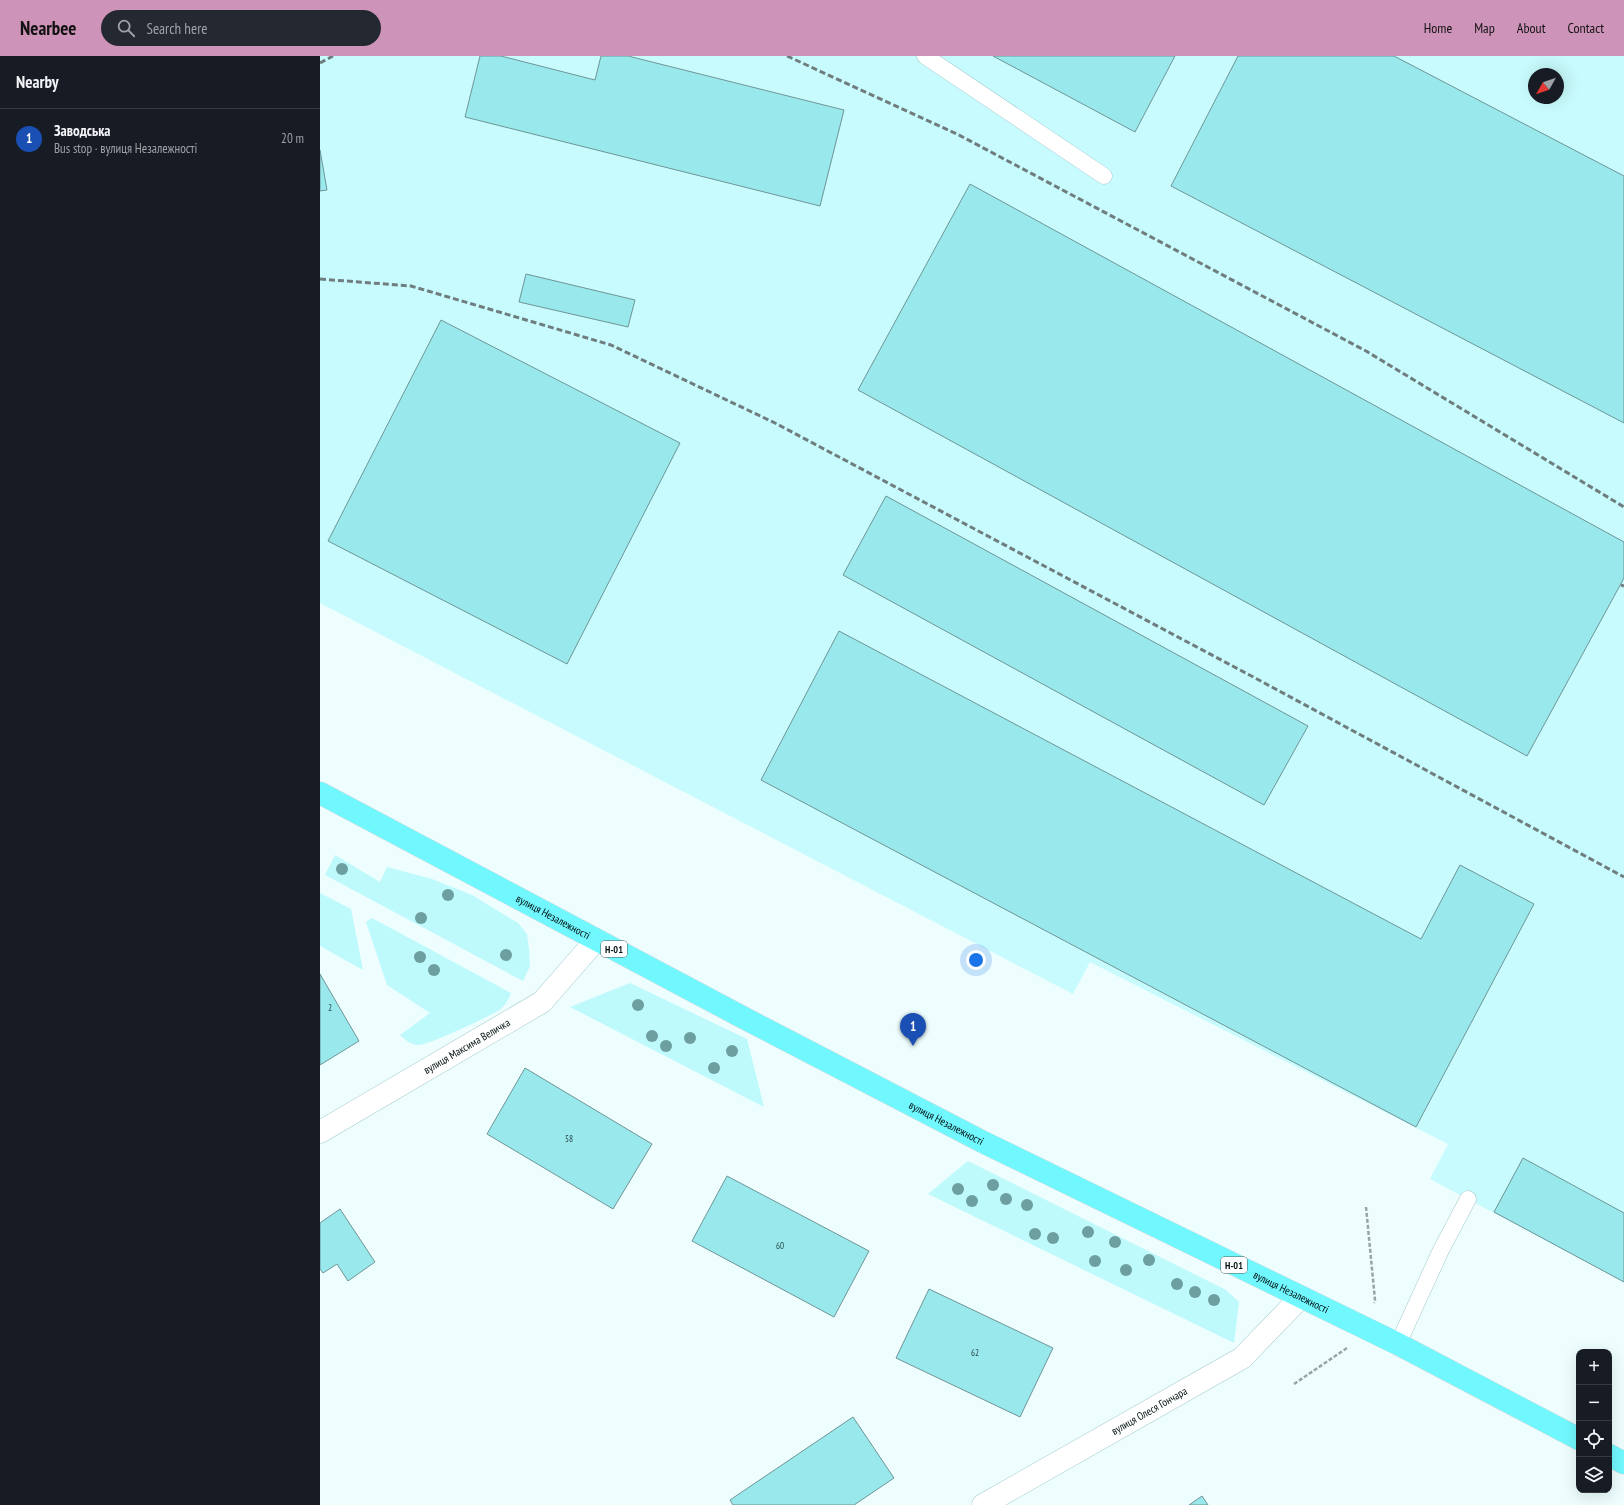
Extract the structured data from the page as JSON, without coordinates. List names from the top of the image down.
{
  "streets": {
    "main road": ["вулиця Незалежності", "Н-01"],
    "street": ["вулиця Максима Величка", "вулиця Олеся Гончара"]
  },
  "crossings": [
    ["вулиця Незалежності", "вулиця Максима Величка"],
    ["вулиця Незалежності", "вулиця Олеся Гончара"]
  ],
  "house_numbers": [
    "2",
    "58",
    "60",
    "62"
  ],
  "north": "bottom left",
  "page": {
    "header": "Nearbee",
    "search": "Search here",
    "nav": [
      "Home",
      "Map",
      "About",
      "Contact"
    ],
    "heading": "Nearby",
    "list": [
      {
        "mark": "1",
        "name": "Заводська",
        "note": "Bus stop · вулиця Незалежності",
        "value": "20 m"
      }
    ],
    "pins": "1",
    "map_buttons": ["+", "−"]
  }
}
